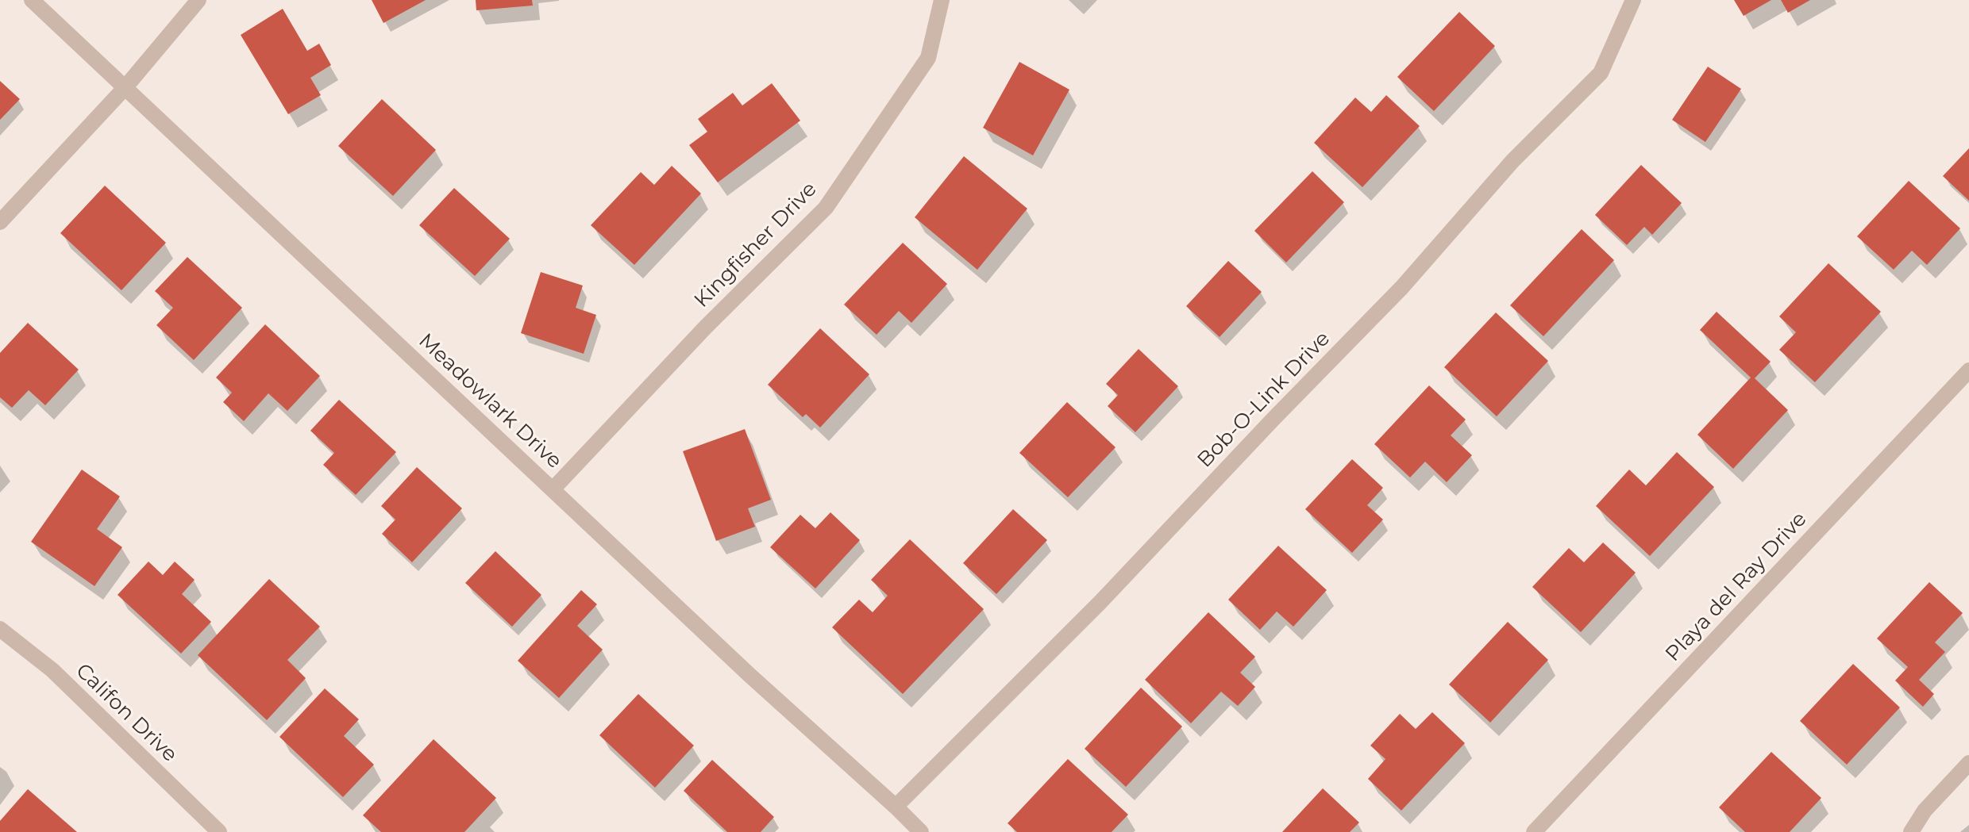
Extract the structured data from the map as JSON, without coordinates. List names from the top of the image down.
{
  "streets": {
    "street": [
      "Kingfisher Drive",
      "Bob-O-Link Drive",
      "Meadowlark Drive",
      "Playa del Ray Drive",
      "Califon Drive"
    ]
  },
  "crossings": [
    ["Kingfisher Drive", "Meadowlark Drive"],
    ["Bob-O-Link Drive", "Meadowlark Drive"]
  ]
}
